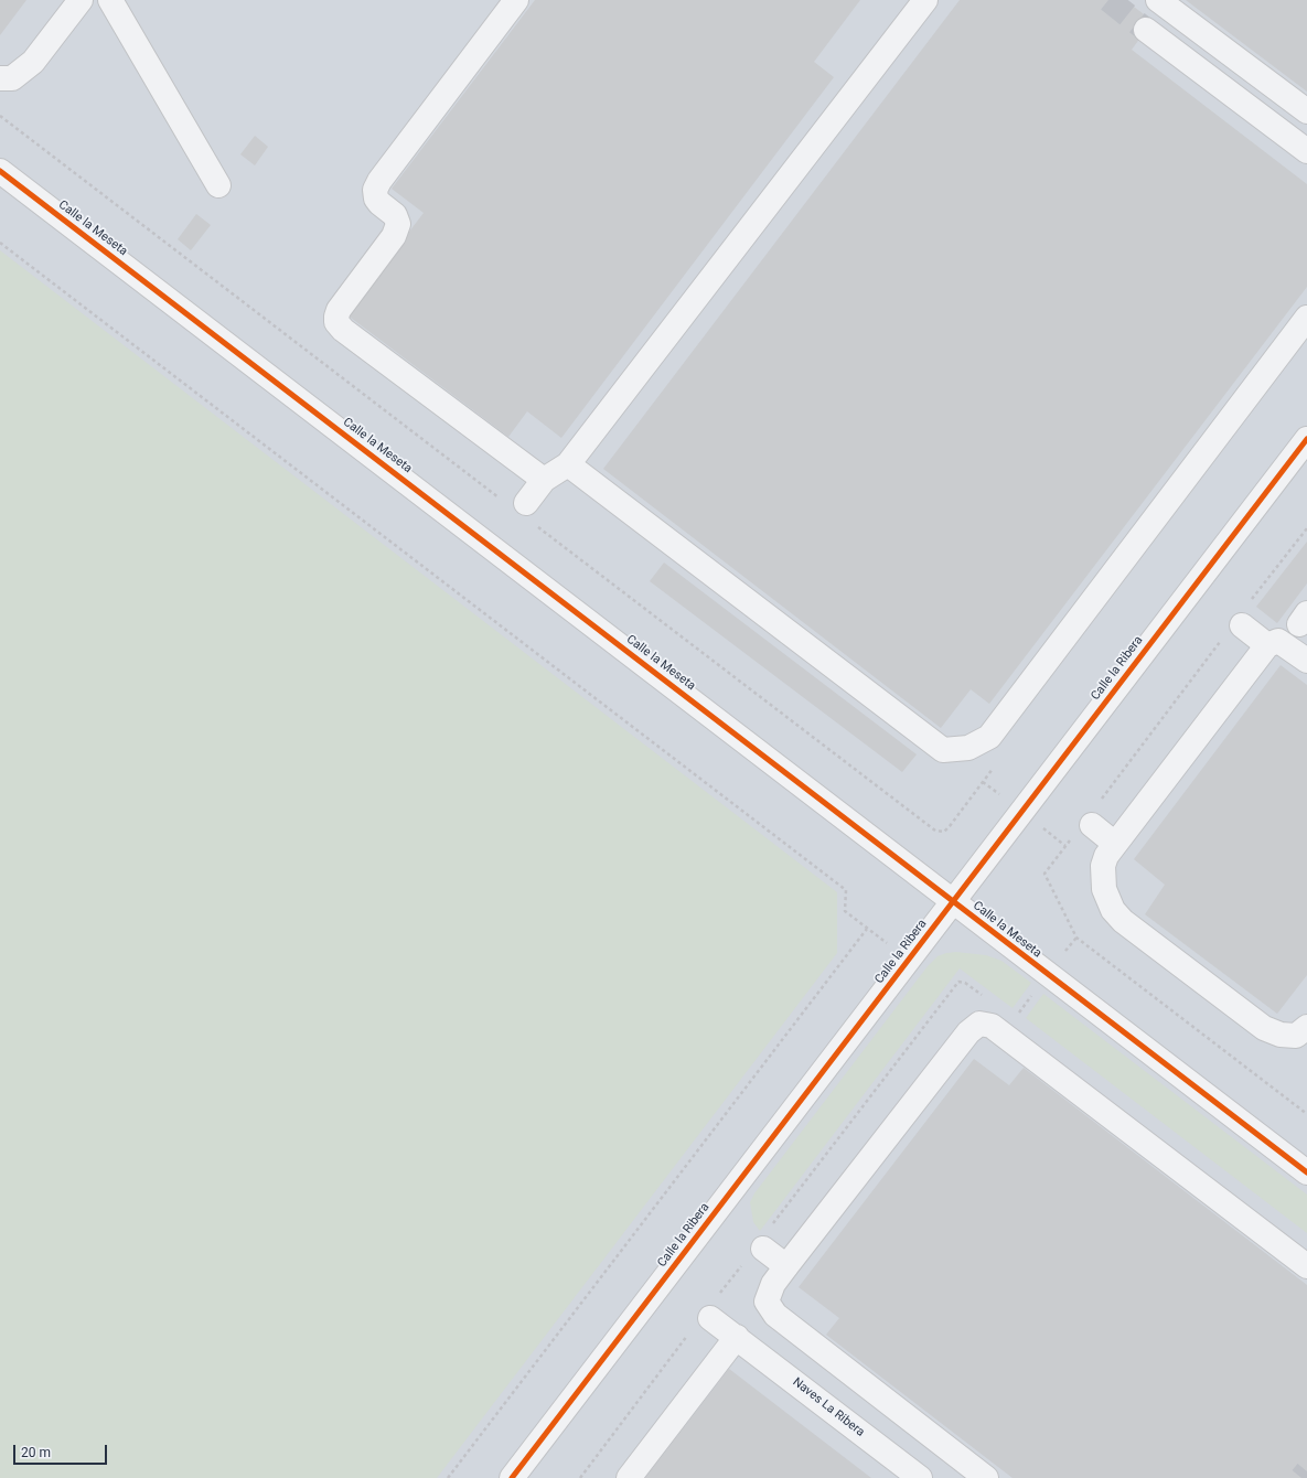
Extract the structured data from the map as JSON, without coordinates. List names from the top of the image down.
{
  "streets": {
    "street": ["Calle la Meseta", "Calle la Ribera", "Naves La Ribera"]
  },
  "crossings": [
    ["Calle la Meseta", "Calle la Ribera"]
  ],
  "scale_bar": "20 m"
}
